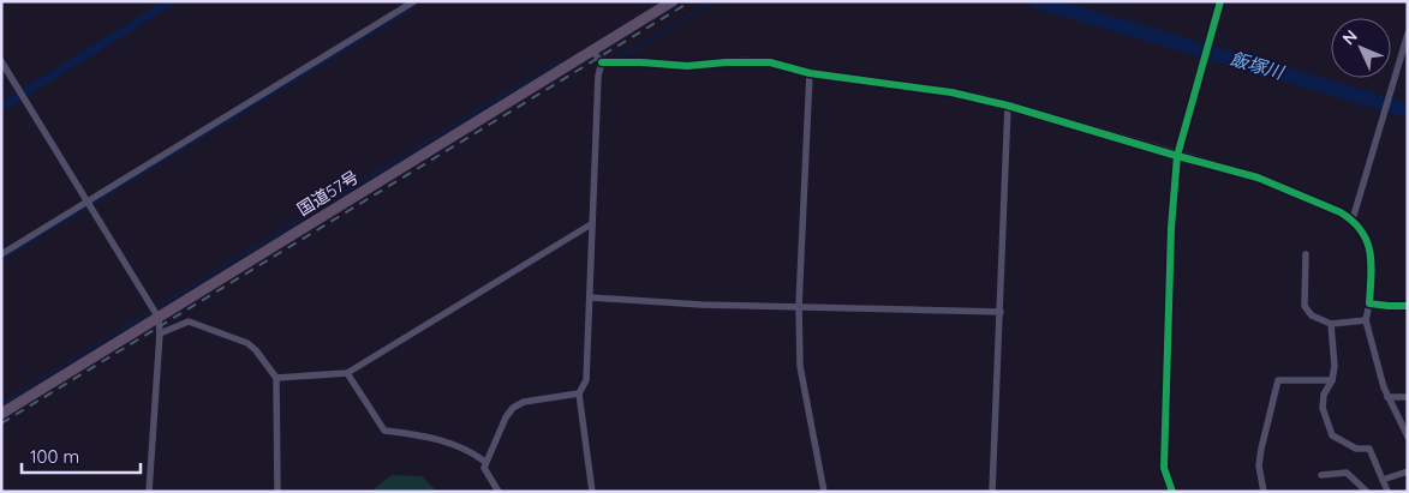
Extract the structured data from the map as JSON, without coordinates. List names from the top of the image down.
{
  "streets": {
    "highway": ["国道57号"]
  },
  "water": ["飯塚川"],
  "scale_bar": "100 m",
  "north": "top left"
}
